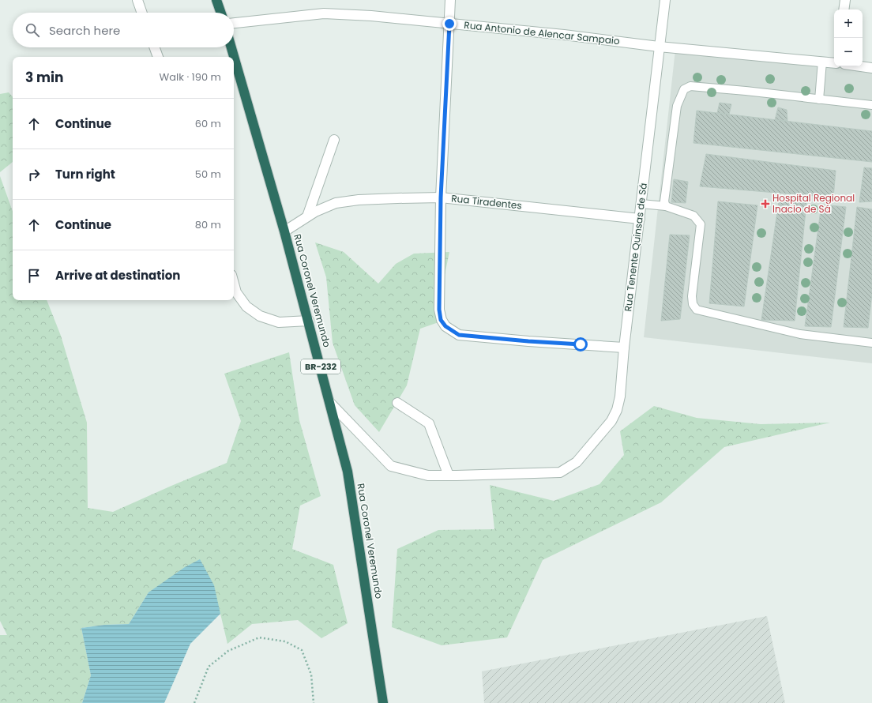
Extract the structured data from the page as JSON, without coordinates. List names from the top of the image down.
{
  "streets": {
    "highway": ["Rua Coronel Veremundo", "BR-232"],
    "street": ["Rua Antonio de Alencar Sampaio", "Rua Tiradentes", "Rua Tenente Quinsas de Sá"]
  },
  "crossings": [
    ["Rua Antonio de Alencar Sampaio", "Rua Tenente Quinsas de Sá"],
    ["Rua Tiradentes", "Rua Tenente Quinsas de Sá"],
    ["Rua Tiradentes", "Rua Coronel Veremundo"]
  ],
  "places": {
    "health": ["Hospital Regional Inacio de Sá"]
  },
  "page": {
    "map_buttons": ["+", "−"],
    "search": "Search here",
    "heading": ["3 min", "Walk · 190 m"],
    "list": [
      ["Continue", "60 m"],
      ["Turn right", "50 m"],
      ["Continue", "80 m"],
      "Arrive at destination"
    ]
  }
}
